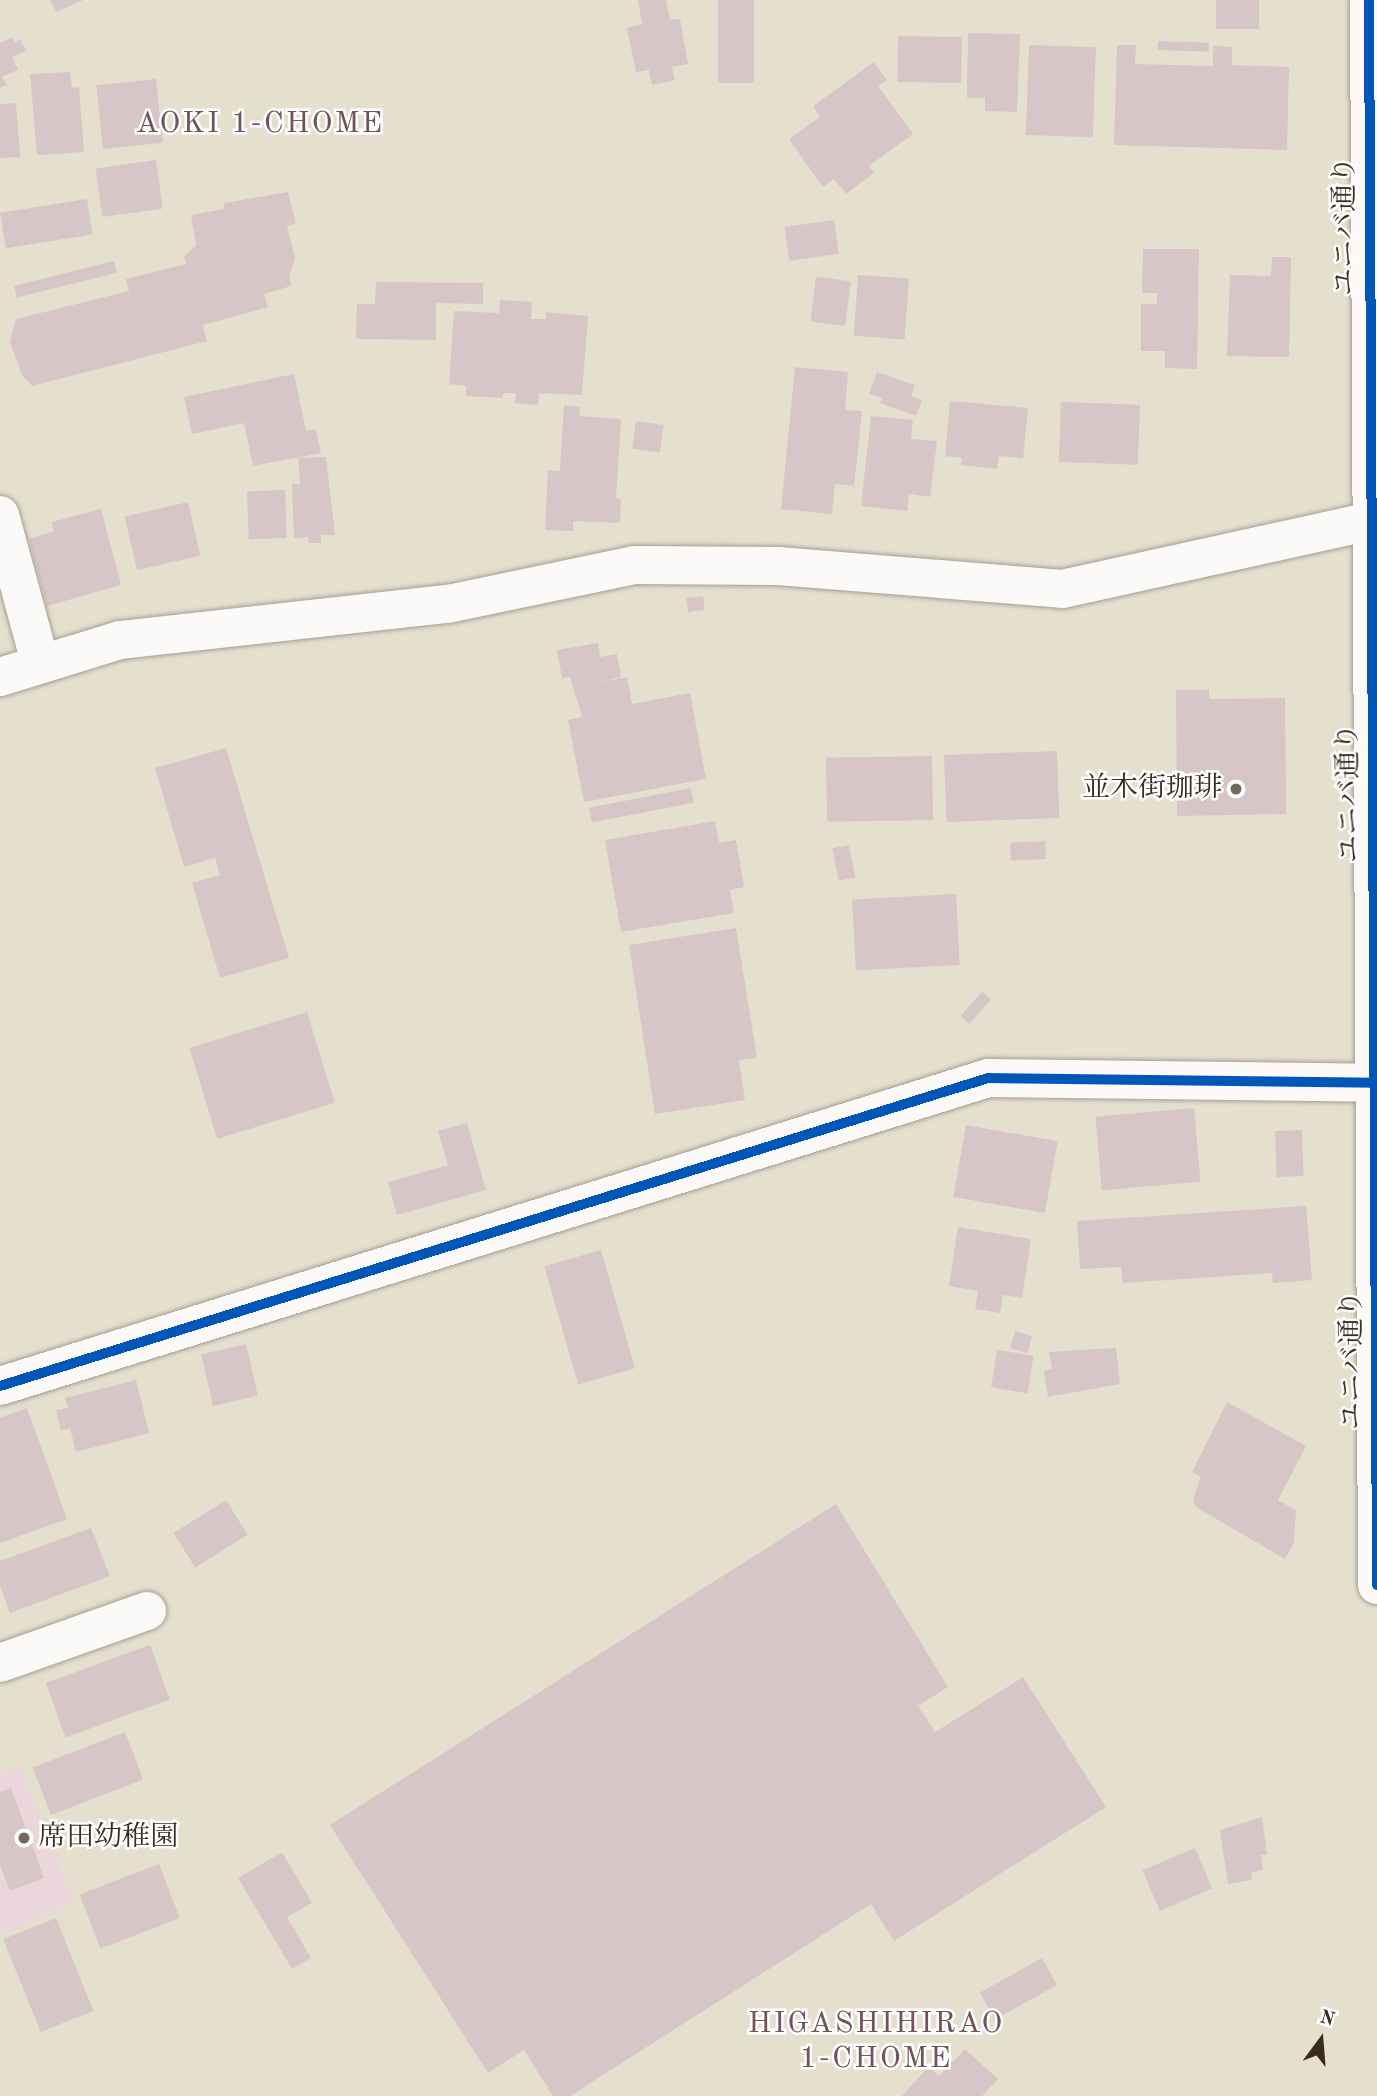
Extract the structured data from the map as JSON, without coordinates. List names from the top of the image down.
{
  "streets": {
    "street": ["ユニバ通り"]
  },
  "districts": ["AOKI 1-CHOME", "HIGASHIHIRAO 1-CHOME"],
  "places": ["並木街珈琲", "席田幼稚園"],
  "north": "top"
}
